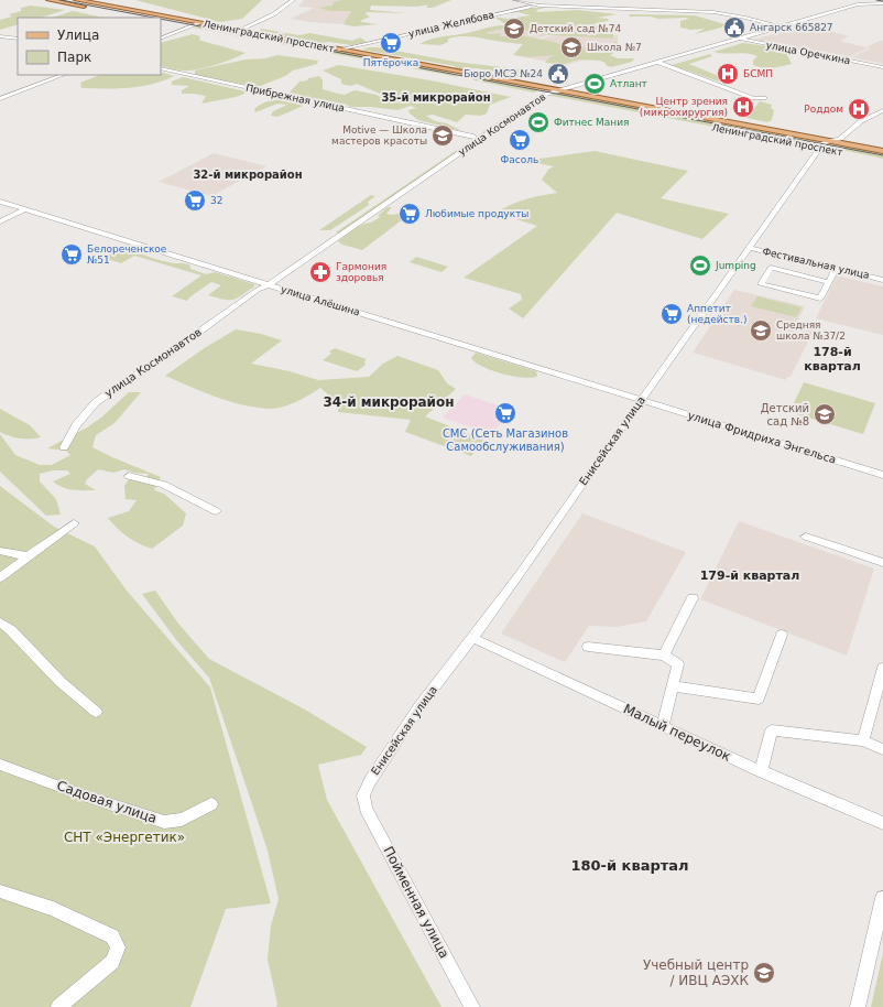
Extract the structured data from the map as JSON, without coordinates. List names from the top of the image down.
{
  "streets": {
    "main road": ["Ленинградский проспект"],
    "street": [
      "улица Желябова",
      "улица Оречкина",
      "Прибрежная улица",
      "улица Космонавтов",
      "Фестивальная улица",
      "улица Алёшина",
      "улица Фридриха Энгельса",
      "Енисейская улица",
      "Малый переулок",
      "Садовая улица",
      "Пойменная улица"
    ]
  },
  "crossings": [
    ["улица Желябова", "Ленинградский проспект"],
    ["улица Желябова", "улица Космонавтов"],
    ["Ленинградский проспект", "улица Космонавтов"],
    ["Ленинградский проспект", "Енисейская улица"],
    ["улица Оречкина", "улица Космонавтов"],
    ["Прибрежная улица", "улица Космонавтов"],
    ["улица Космонавтов", "улица Алёшина"],
    ["Фестивальная улица", "Енисейская улица"],
    ["улица Алёшина", "улица Фридриха Энгельса"],
    ["улица Алёшина", "Енисейская улица"],
    ["улица Фридриха Энгельса", "Енисейская улица"],
    ["Енисейская улица", "Малый переулок"],
    ["Енисейская улица", "Пойменная улица"]
  ],
  "districts": [
    "35-й микрорайон",
    "32-й микрорайон",
    "178-й квартал",
    "34-й микрорайон",
    "179-й квартал",
    "180-й квартал"
  ],
  "parks": ["СНТ «Энергетик»"],
  "places": {
    "public building": ["Ангарск 665827", "Бюро МСЭ №24"],
    "school or university": [
      "Детский сад №74",
      "Школа №7",
      "Motive — Школа мастеров красоты",
      "Средняя школа №37/2",
      "Детский сад №8",
      "Учебный центр / ИВЦ АЭХК"
    ],
    "supermarket": [
      "Пятёрочка",
      "Фасоль",
      "32",
      "Любимые продукты",
      "Белореченское №51",
      "Аппетит (недейств.)",
      "СМС (Сеть Магазинов Самообслуживания)"
    ],
    "hospital": ["БСМП", "Центр зрения (микрохирургия)", "Роддом"],
    "sports": ["Атлант", "Фитнес Мания", "Jumping"],
    "pharmacy": ["Гармония здоровья"]
  },
  "legend": ["Улица", "Парк"]
}
